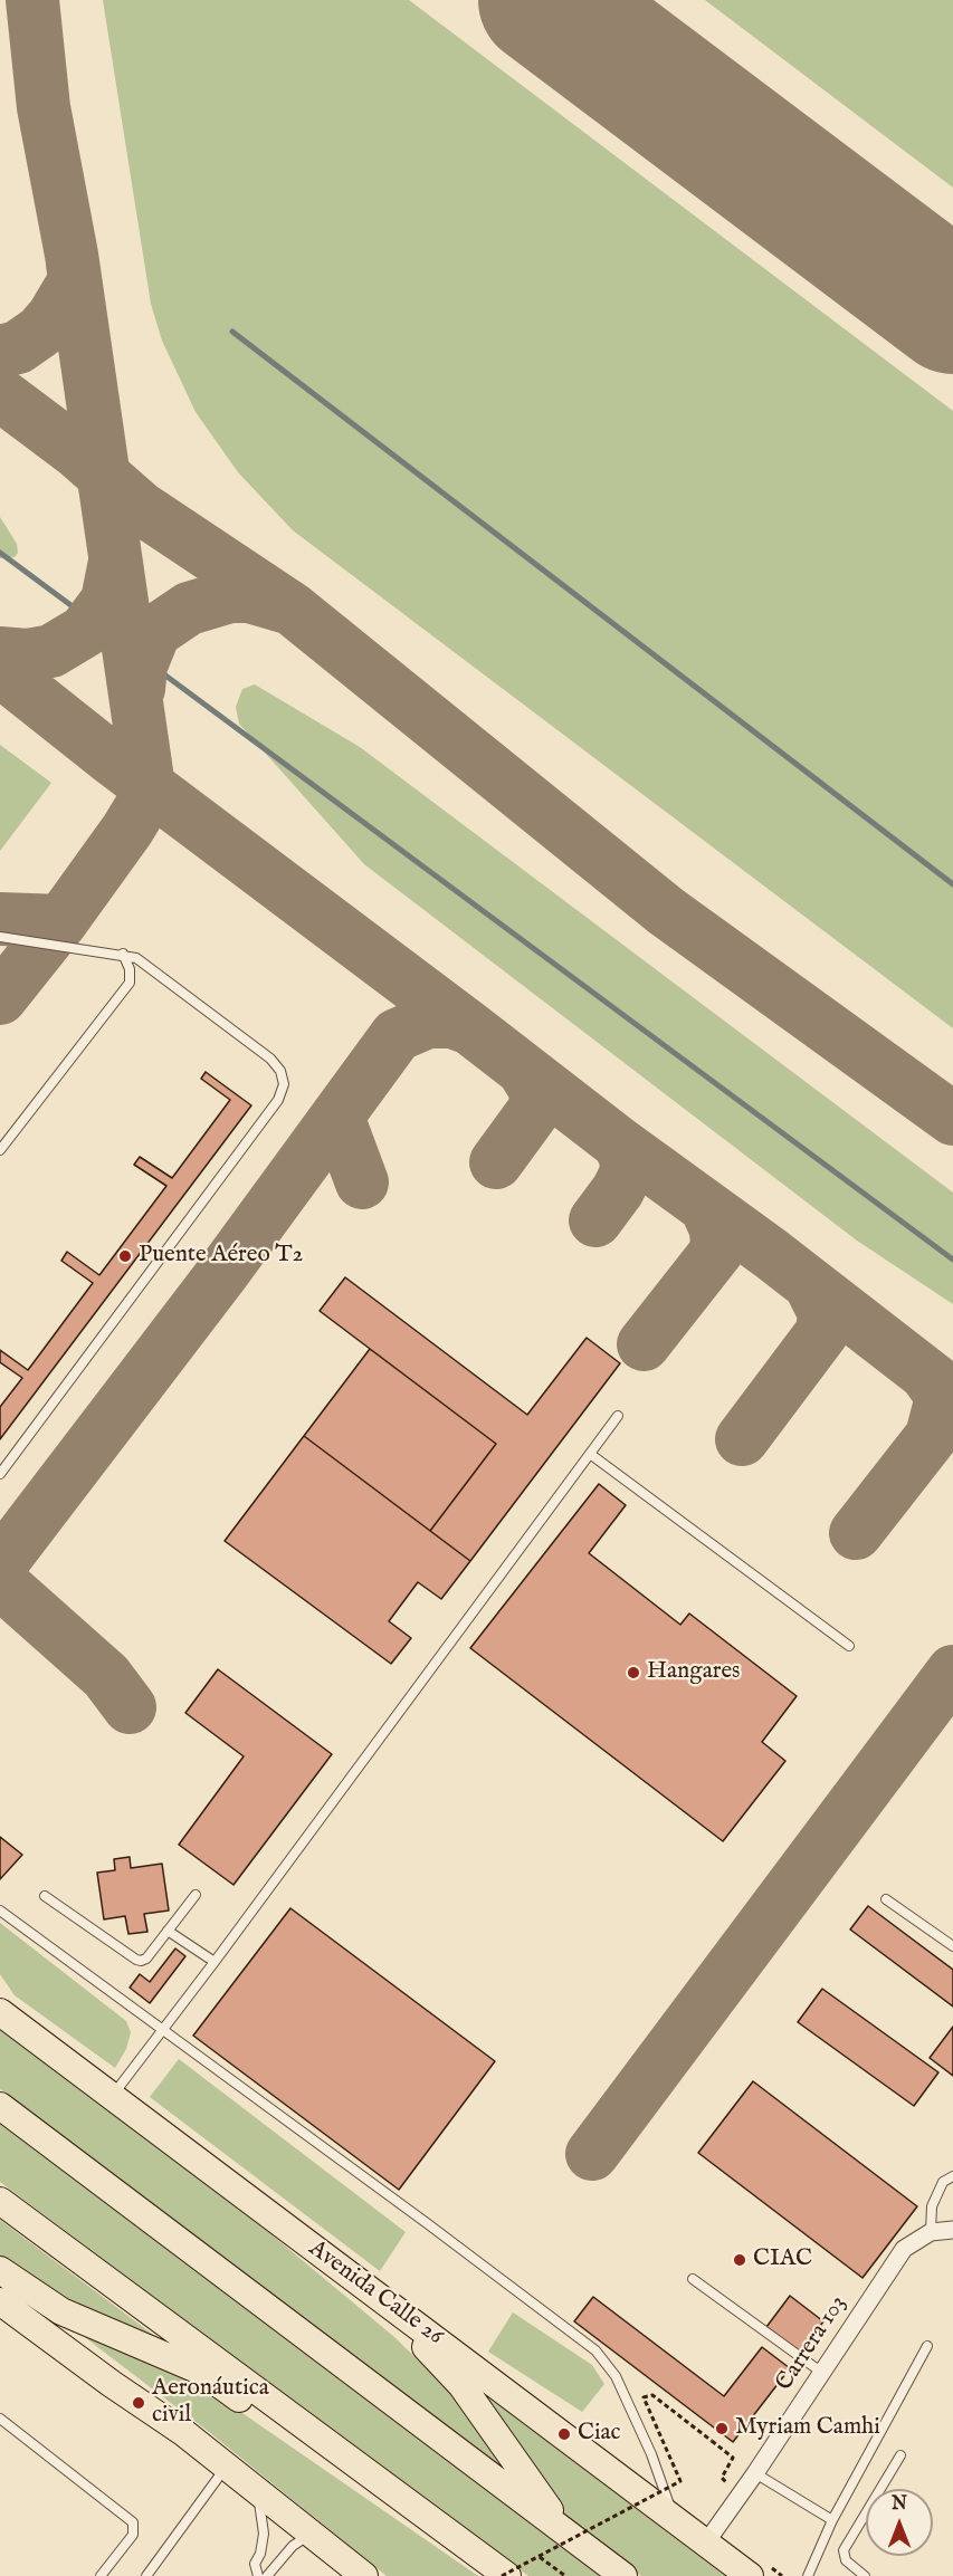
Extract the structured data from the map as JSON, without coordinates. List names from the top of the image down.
{
  "streets": {
    "main road": ["Avenida Calle 26"],
    "street": ["Carrera 103"]
  },
  "crossings": [
    ["Avenida Calle 26", "Carrera 103"]
  ],
  "places": [
    "Puente Aéreo T2",
    "Hangares",
    "CIAC",
    "Aeronáutica civil",
    "Myriam Camhi",
    "Ciac"
  ],
  "north": "top"
}
